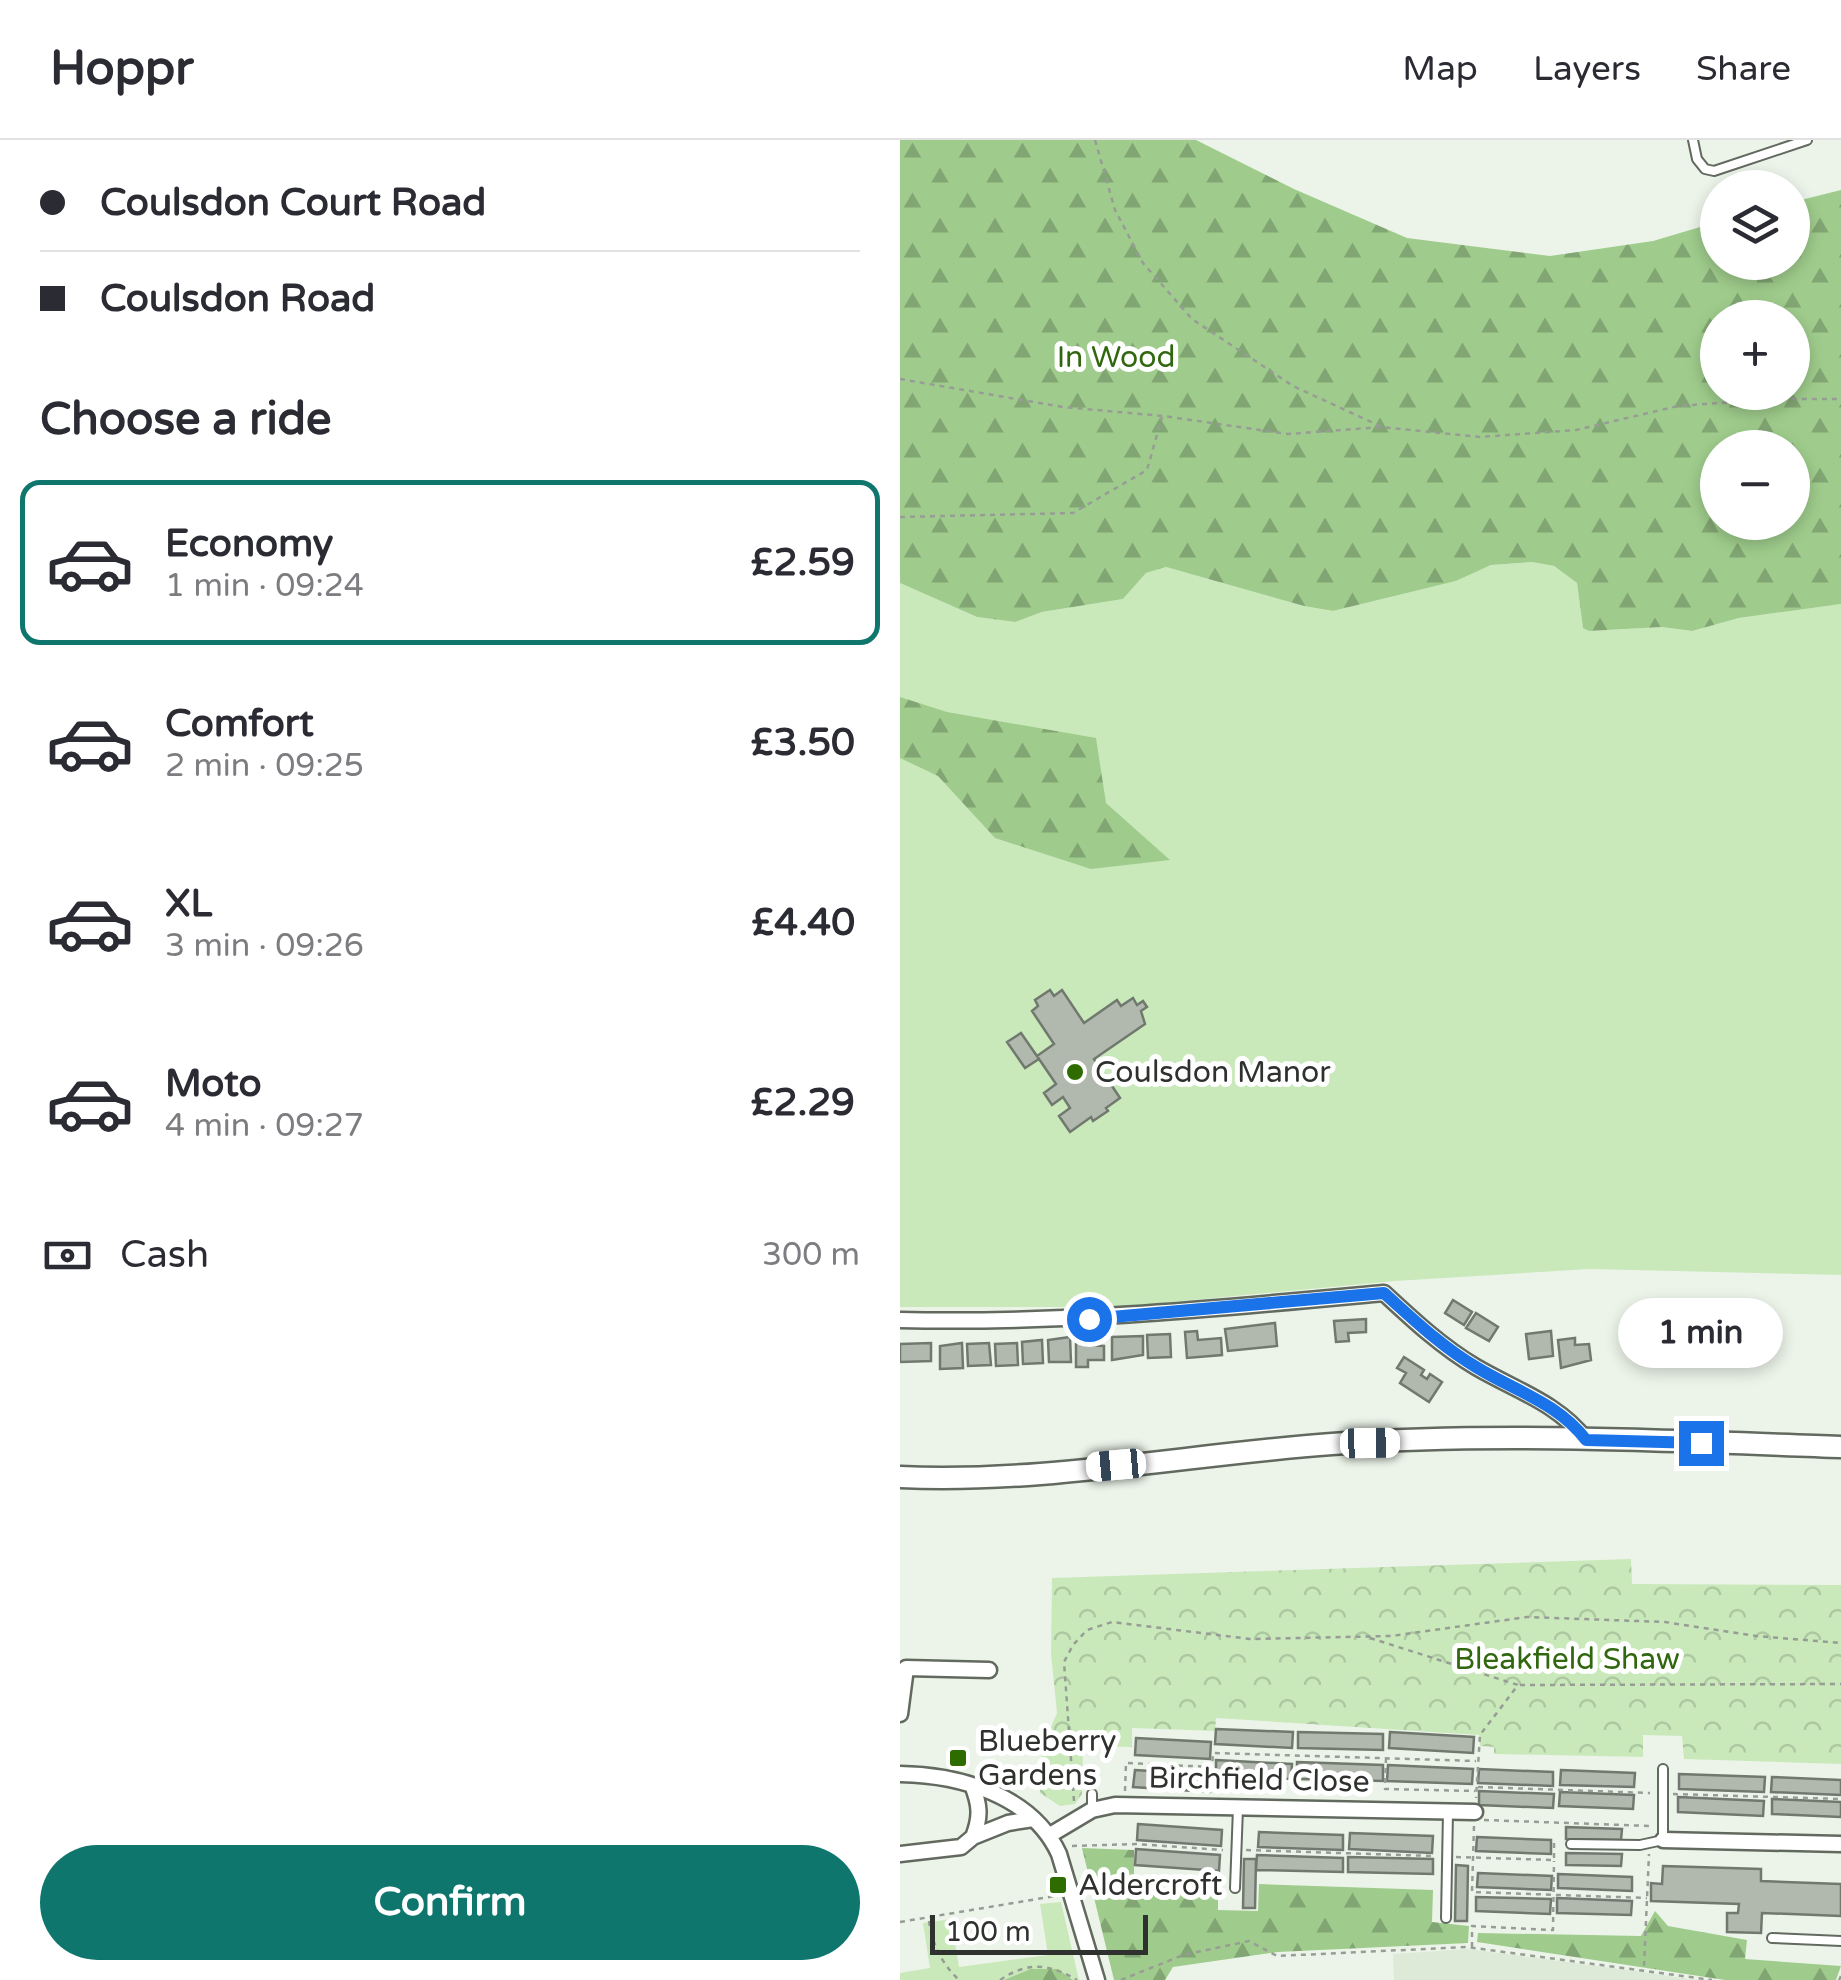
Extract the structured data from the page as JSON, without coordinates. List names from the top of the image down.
{
  "streets": {
    "street": ["Birchfield Close"]
  },
  "parks": ["In Wood", "Bleakfield Shaw"],
  "places": {
    "other": ["Coulsdon Manor"],
    "transit": ["Blueberry Gardens", "Aldercroft"]
  },
  "scale_bar": "100 m",
  "page": {
    "header": "Hoppr",
    "nav": ["Map", "Layers", "Share"],
    "banner": ["Coulsdon Court Road", "Coulsdon Road"],
    "map_buttons": ["+", "−"],
    "heading": "Choose a ride",
    "list": [
      {
        "name": "Economy",
        "note": "1 min · 09:24",
        "value": "£2.59"
      },
      {
        "name": "Comfort",
        "note": "2 min · 09:25",
        "value": "£3.50"
      },
      {
        "name": "XL",
        "note": "3 min · 09:26",
        "value": "£4.40"
      },
      {
        "name": "Moto",
        "note": "4 min · 09:27",
        "value": "£2.29"
      }
    ],
    "pay": ["Cash", "300 m"],
    "bubble": "1 min",
    "buttons": "Confirm",
    "scale": "100 m"
  }
}
